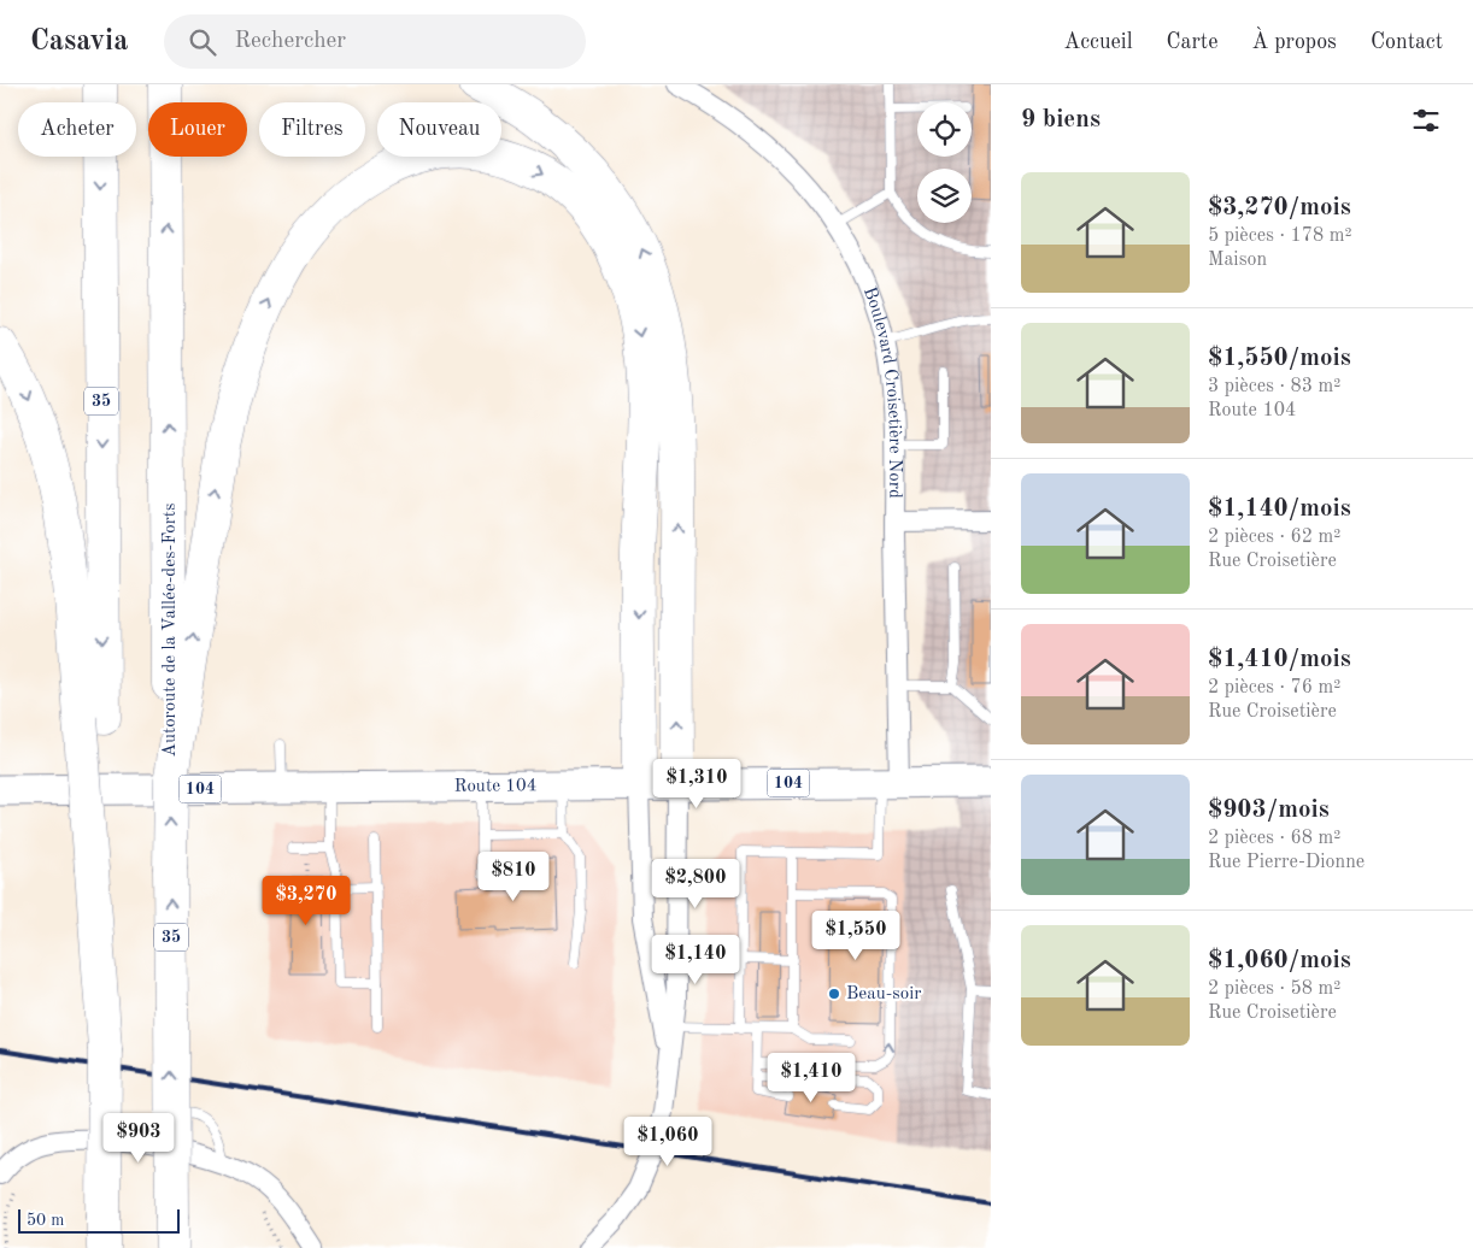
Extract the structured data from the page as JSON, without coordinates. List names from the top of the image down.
{
  "streets": {
    "highway": ["35", "Autoroute de la Vallée-des-Forts"],
    "main road": ["104", "Route 104"],
    "street": ["Boulevard Croisetière Nord"]
  },
  "crossings": [
    ["Boulevard Croisetière Nord", "Route 104"]
  ],
  "places": ["Beau-soir"],
  "scale_bar": "50 m",
  "page": {
    "header": "Casavia",
    "search": "Rechercher",
    "nav": [
      "Accueil",
      "Carte",
      "À propos",
      "Contact"
    ],
    "heading": "9 biens",
    "chip": [
      "Acheter",
      "Louer",
      "Filtres",
      "Nouveau"
    ],
    "list": [
      {
        "name": "$3,270/mois",
        "note": "5 pièces · 178 m² · Maison"
      },
      {
        "name": "$1,550/mois",
        "note": "3 pièces · 83 m² · Route 104"
      },
      {
        "name": "$1,140/mois",
        "note": "2 pièces · 62 m² · Rue Croisetière"
      },
      {
        "name": "$1,410/mois",
        "note": "2 pièces · 76 m² · Rue Croisetière"
      },
      {
        "name": "$903/mois",
        "note": "2 pièces · 68 m² · Rue Pierre-Dionne"
      },
      {
        "name": "$1,060/mois",
        "note": "2 pièces · 58 m² · Rue Croisetière"
      }
    ],
    "price": [
      "$1,310",
      "$810",
      "$2,800",
      "$3,270",
      "$1,550",
      "$1,140",
      "$1,410",
      "$903",
      "$1,060"
    ],
    "scale": "50 m"
  }
}
